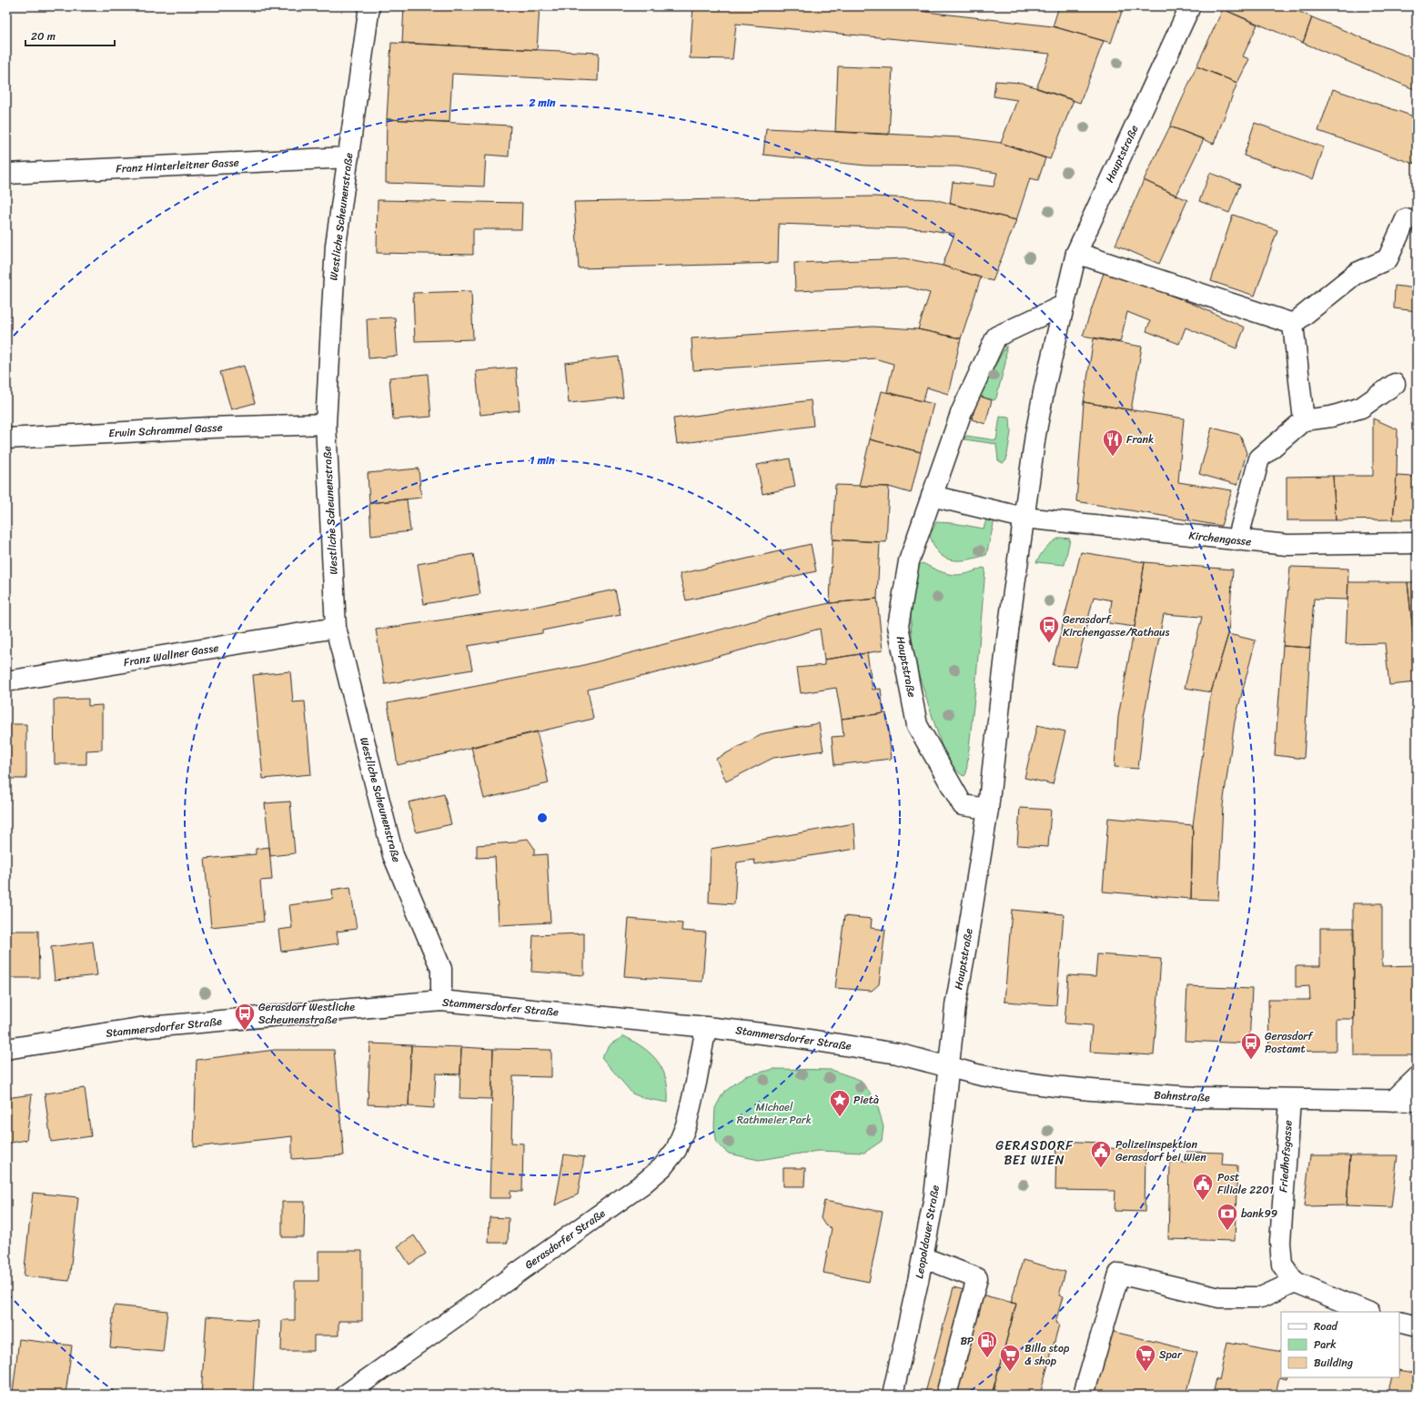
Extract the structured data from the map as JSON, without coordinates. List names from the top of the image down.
{
  "streets": {
    "street": [
      "Hauptstraße",
      "Franz Hinterleitner Gasse",
      "Westliche Scheunenstraße",
      "Erwin Schrammel Gasse",
      "Kirchengasse",
      "Franz Wallner Gasse",
      "Stammersdorfer Straße",
      "Bahnstraße",
      "Friedhofsgasse",
      "Leopoldauer Straße",
      "Gerasdorfer Straße"
    ]
  },
  "crossings": [
    ["Hauptstraße", "Kirchengasse"],
    ["Hauptstraße", "Stammersdorfer Straße"],
    ["Hauptstraße", "Bahnstraße"],
    ["Hauptstraße", "Leopoldauer Straße"],
    ["Franz Hinterleitner Gasse", "Westliche Scheunenstraße"],
    ["Westliche Scheunenstraße", "Erwin Schrammel Gasse"],
    ["Westliche Scheunenstraße", "Franz Wallner Gasse"],
    ["Westliche Scheunenstraße", "Stammersdorfer Straße"],
    ["Stammersdorfer Straße", "Bahnstraße"],
    ["Stammersdorfer Straße", "Leopoldauer Straße"],
    ["Stammersdorfer Straße", "Gerasdorfer Straße"],
    ["Bahnstraße", "Friedhofsgasse"],
    ["Bahnstraße", "Leopoldauer Straße"]
  ],
  "districts": ["GERASDORF BEI WIEN"],
  "parks": ["Michael Rathmeier Park"],
  "places": {
    "restaurant": ["Frank"],
    "bus stop": ["Gerasdorf Kirchengasse/Rathaus", "Gerasdorf Westliche Scheunenstraße", "Gerasdorf Postamt"],
    "place": ["Pietà"],
    "public building": ["Polizeiinspektion Gerasdorf bei Wien", "Post Filiale 2201"],
    "bank": ["bank99"],
    "fuel station": ["BP"],
    "supermarket": ["Billa stop & shop", "Spar"]
  },
  "legend": ["Road", "Park", "Building"],
  "scale_bar": "20 m",
  "rings": ["2 min", "1 min"]
}
